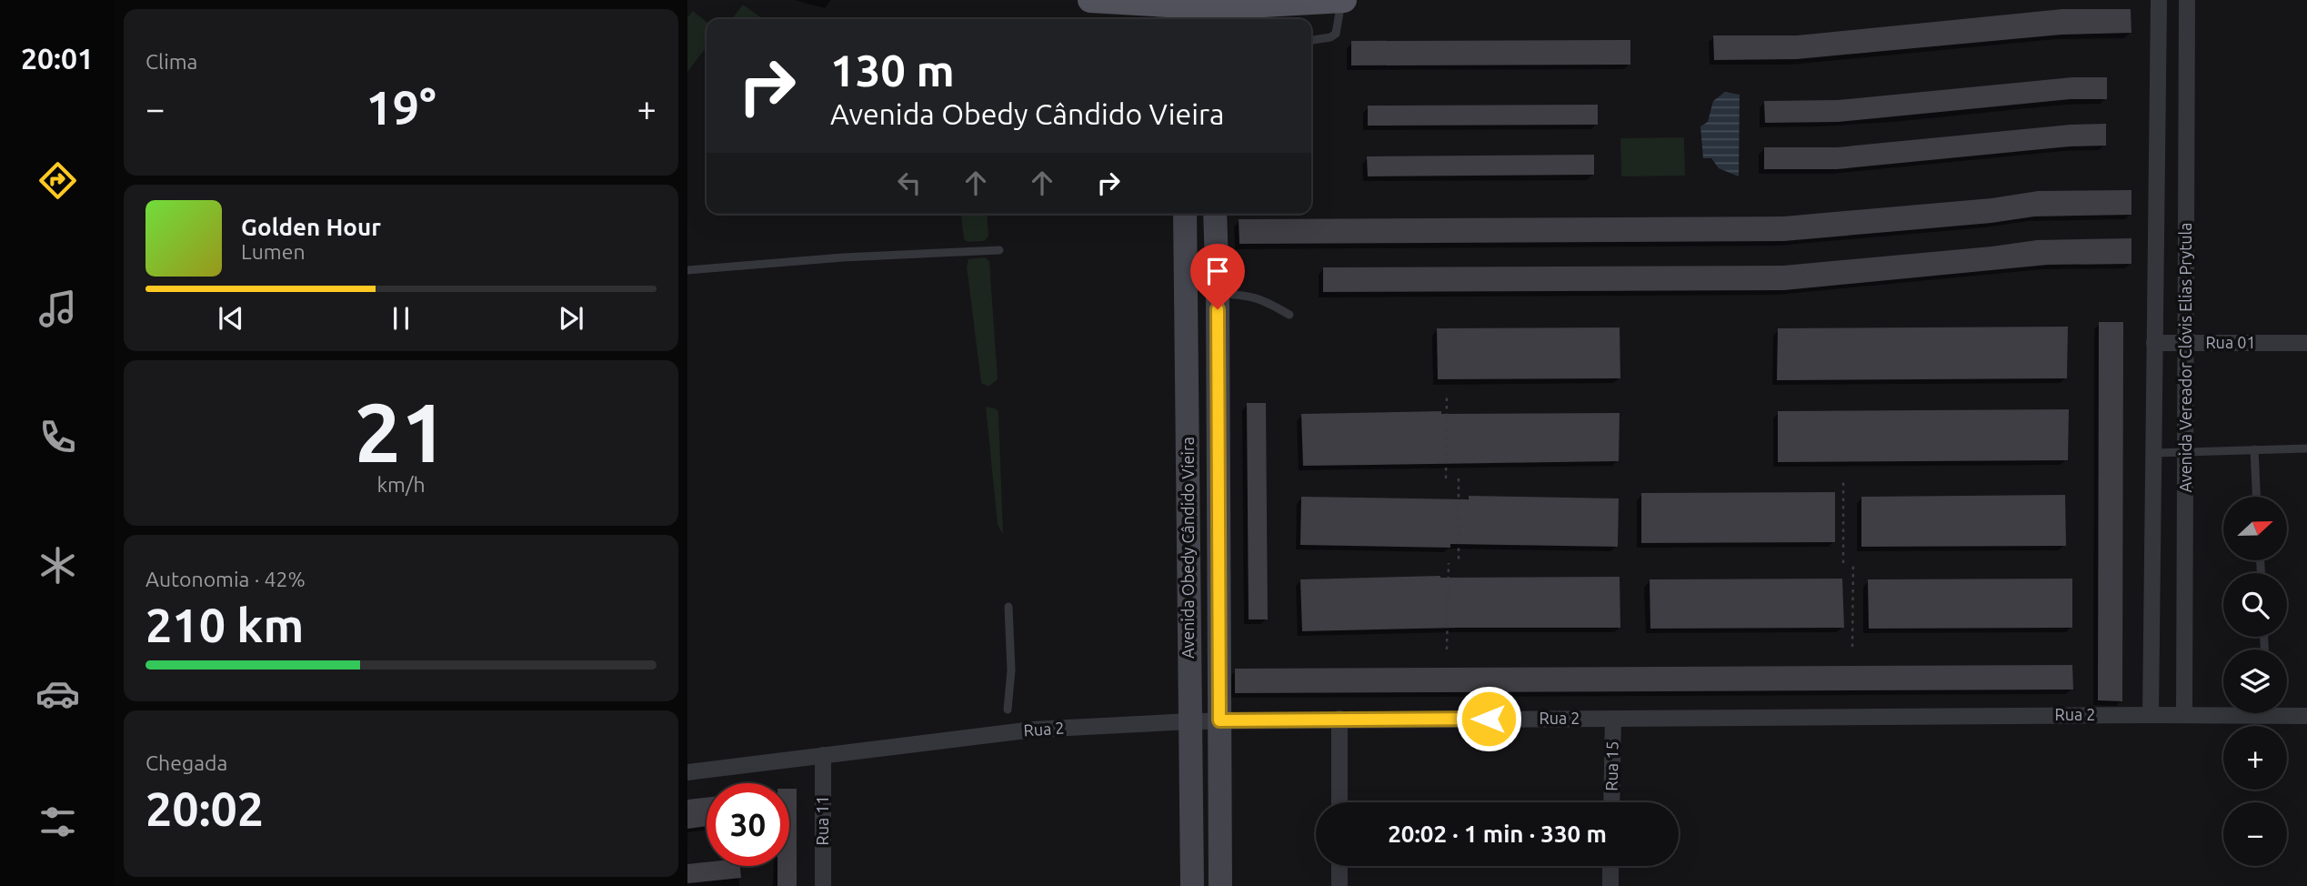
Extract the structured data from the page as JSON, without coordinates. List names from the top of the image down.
{
  "streets": {
    "main road": ["Avenida Obedy Cândido Vieira"],
    "street": [
      "Rua 01",
      "Avenida Vereador Clóvis Elias Prytula",
      "Rua 2",
      "Rua 15",
      "Rua 11"
    ]
  },
  "crossings": [
    ["Rua 01", "Avenida Vereador Clóvis Elias Prytula"],
    ["Avenida Vereador Clóvis Elias Prytula", "Rua 2"],
    ["Avenida Obedy Cândido Vieira", "Rua 2"],
    ["Rua 2", "Rua 15"],
    ["Rua 2", "Rua 11"]
  ],
  "north": "right",
  "page": {
    "tabs": "20:01",
    "tile": [
      "Clima",
      ["21", "km/h"],
      ["Autonomia · 42%", "210 km"],
      ["Chegada", "20:02"]
    ],
    "turn": ["130 m", "Avenida Obedy Cândido Vieira"],
    "heat": ["−", "19°", "+"],
    "song": ["Golden Hour", "Lumen"],
    "map_buttons": ["+", "−"],
    "limit": "30",
    "trip": "20:02 · 1 min · 330 m"
  }
}
